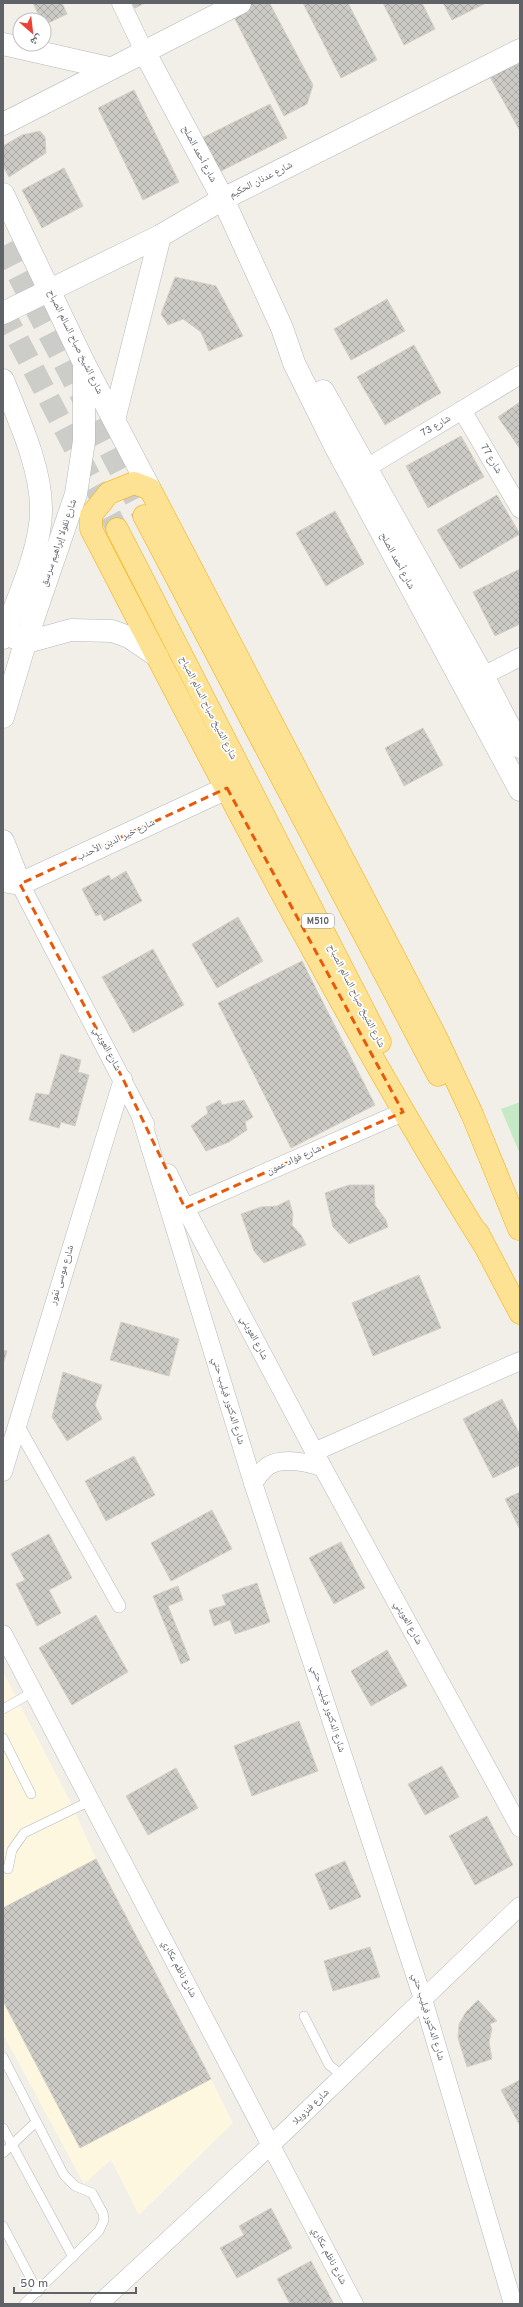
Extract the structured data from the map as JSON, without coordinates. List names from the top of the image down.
{
  "streets": {
    "highway": ["شارع الشيخ صباح السالم الصباح", "M510"],
    "street": [
      "شارع أحمد الصلح",
      "شارع عدنان الحكيم",
      "شارع 73",
      "شارع 77",
      "شارع نقولا إبراهيم سرسق",
      "شارع خير الدين الأحدب",
      "شارع العويني",
      "شارع فؤاد عمون",
      "شارع موسى نمّور",
      "شارع الدكتور فيليب حتي",
      "شارع ناظم عكاري",
      "شارع فنزويلا"
    ]
  },
  "crossings": [
    ["شارع أحمد الصلح", "شارع عدنان الحكيم"],
    ["شارع أحمد الصلح", "شارع 73"],
    ["شارع عدنان الحكيم", "شارع الشيخ صباح السالم الصباح"],
    ["شارع الشيخ صباح السالم الصباح", "شارع نقولا إبراهيم سرسق"],
    ["شارع 73", "شارع 77"],
    ["شارع خير الدين الأحدب", "شارع العويني"],
    ["شارع العويني", "شارع فؤاد عمون"],
    ["شارع العويني", "شارع موسى نمّور"],
    ["شارع العويني", "شارع الدكتور فيليب حتي"],
    ["شارع الدكتور فيليب حتي", "شارع فنزويلا"],
    ["شارع ناظم عكاري", "شارع فنزويلا"]
  ],
  "scale_bar": "50 m",
  "north": "bottom right"
}
